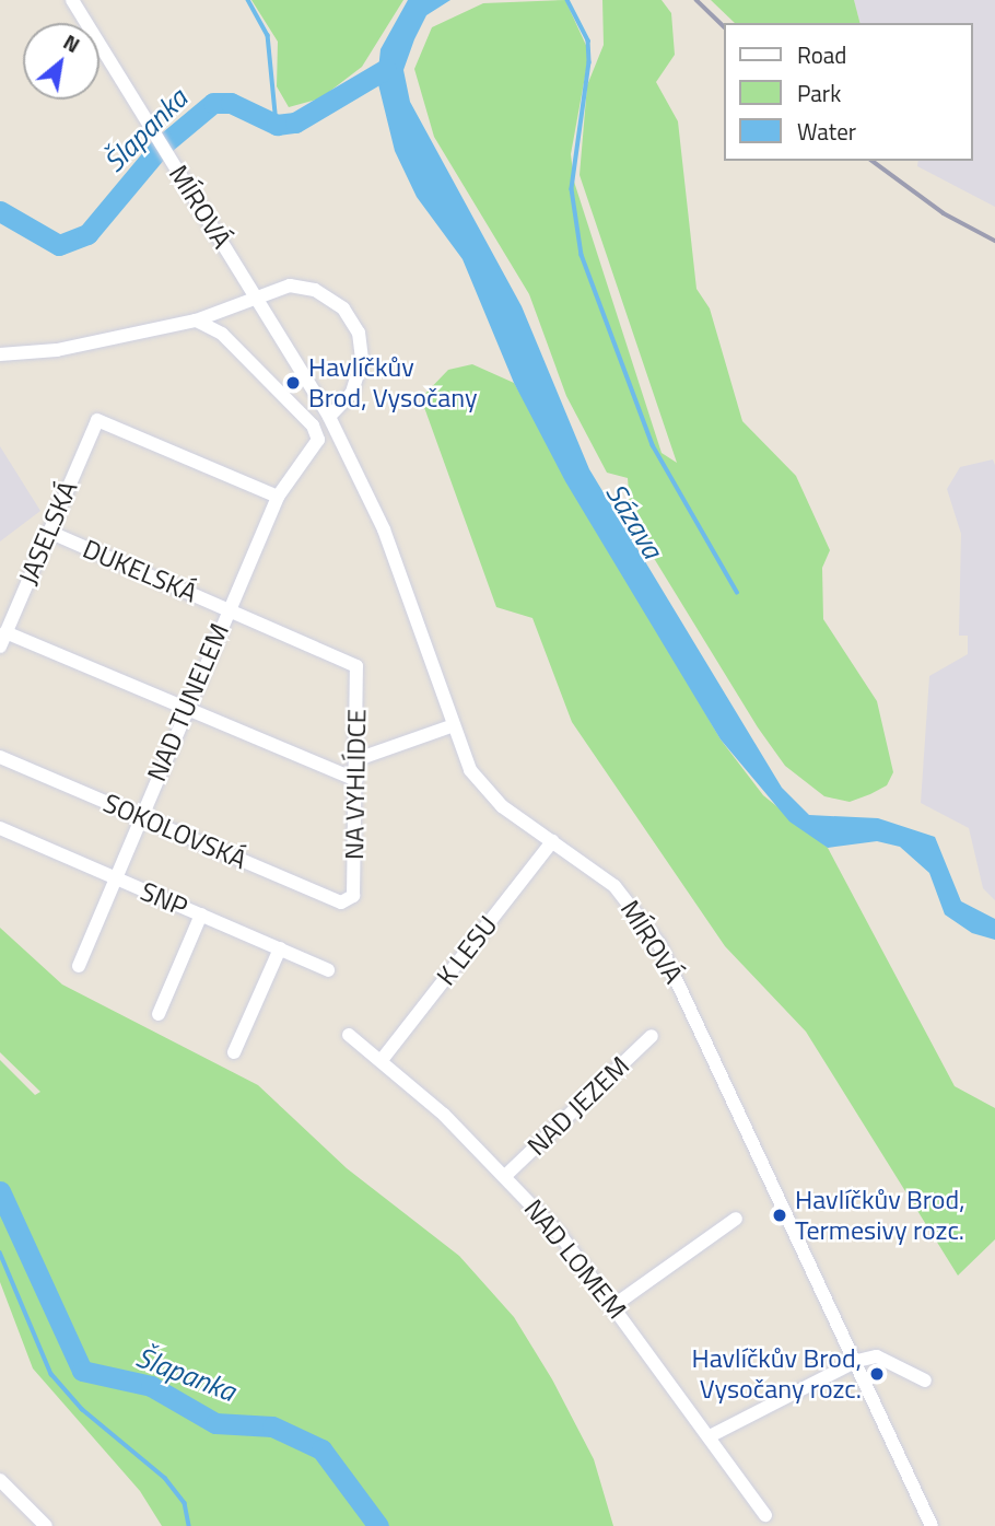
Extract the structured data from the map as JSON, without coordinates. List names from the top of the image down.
{
  "streets": {
    "street": [
      "MÍROVÁ",
      "JASELSKÁ",
      "DUKELSKÁ",
      "NAD TUNELEM",
      "NA VYHLÍDCE",
      "SOKOLOVSKÁ",
      "SNP",
      "K LESU",
      "NAD JEZEM",
      "NAD LOMEM"
    ]
  },
  "crossings": [
    ["MÍROVÁ", "K LESU"],
    ["JASELSKÁ", "DUKELSKÁ"],
    ["JASELSKÁ", "NAD TUNELEM"],
    ["DUKELSKÁ", "NAD TUNELEM"],
    ["DUKELSKÁ", "NA VYHLÍDCE"],
    ["NAD TUNELEM", "SOKOLOVSKÁ"],
    ["NAD TUNELEM", "SNP"],
    ["NA VYHLÍDCE", "SOKOLOVSKÁ"],
    ["K LESU", "NAD LOMEM"],
    ["NAD JEZEM", "NAD LOMEM"]
  ],
  "water": ["Šlapanka", "Sázava"],
  "places": ["Havlíčkův Brod, Vysočany", "Havlíčkův Brod, Termesivy rozc.", "Havlíčkův Brod, Vysočany rozc."],
  "legend": ["Road", "Park", "Water"],
  "north": "top right"
}
